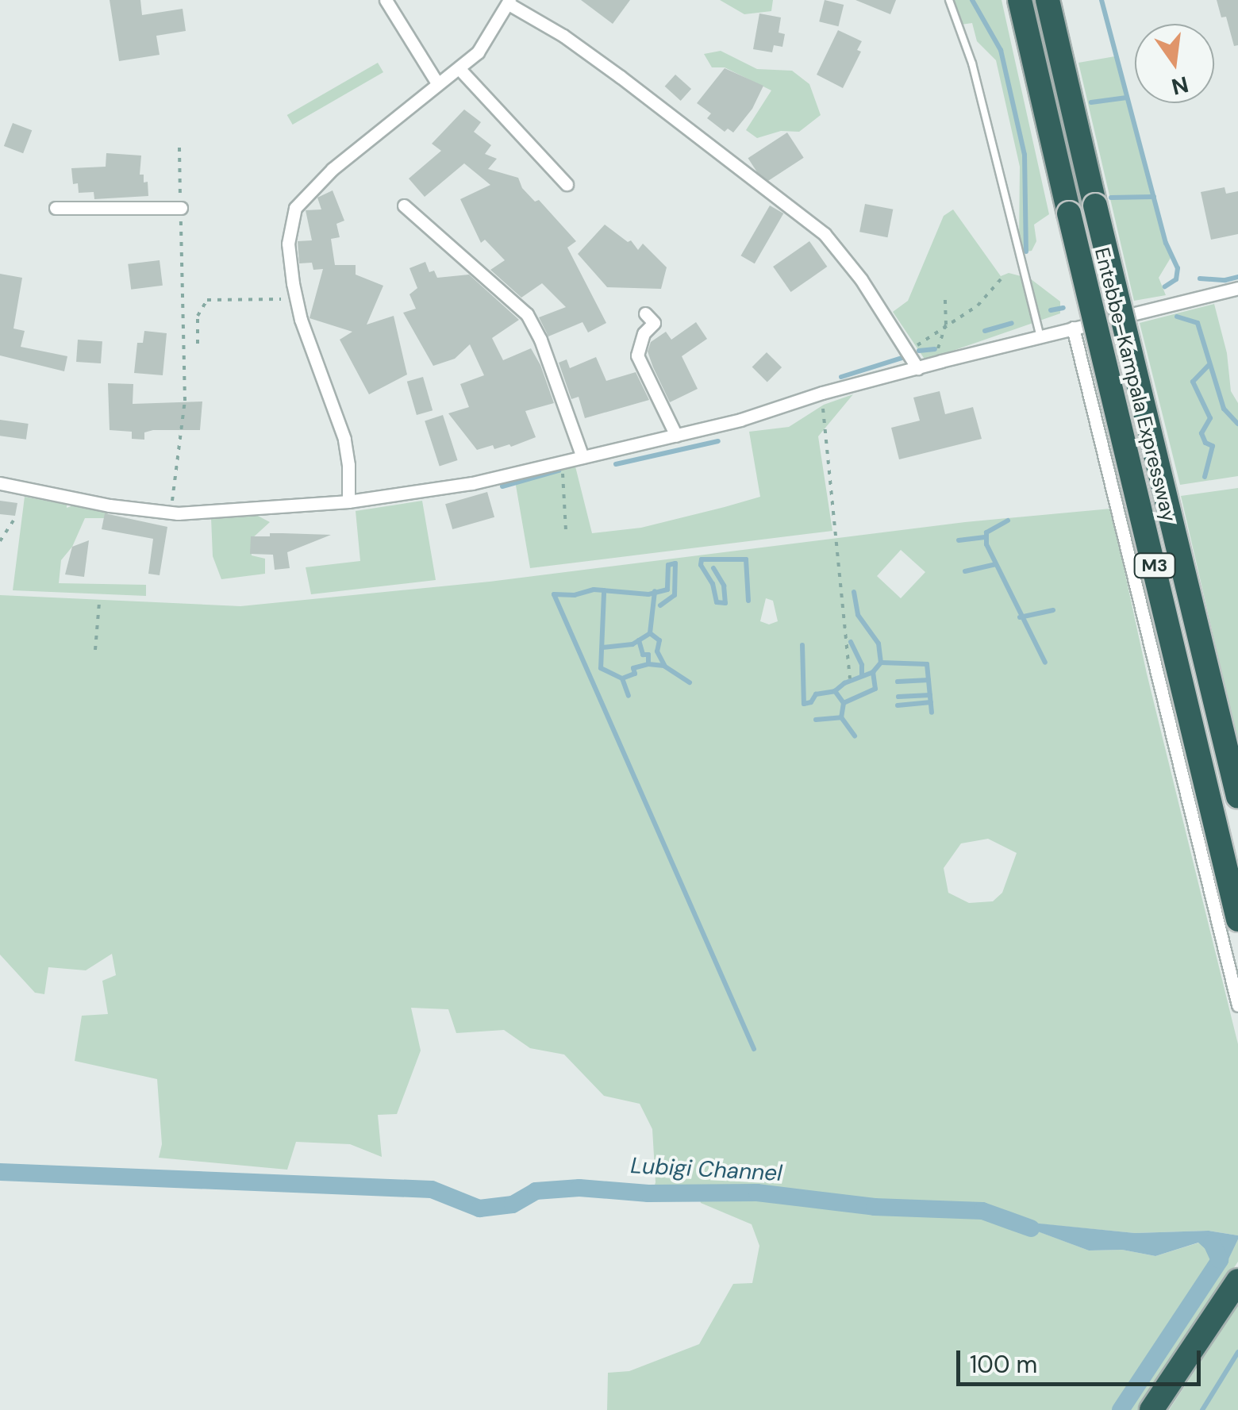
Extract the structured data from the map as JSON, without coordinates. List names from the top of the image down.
{
  "streets": {
    "highway": ["Entebbe–Kampala Expressway", "M3"]
  },
  "water": ["Lubigi Channel"],
  "scale_bar": "100 m",
  "north": "bottom"
}
